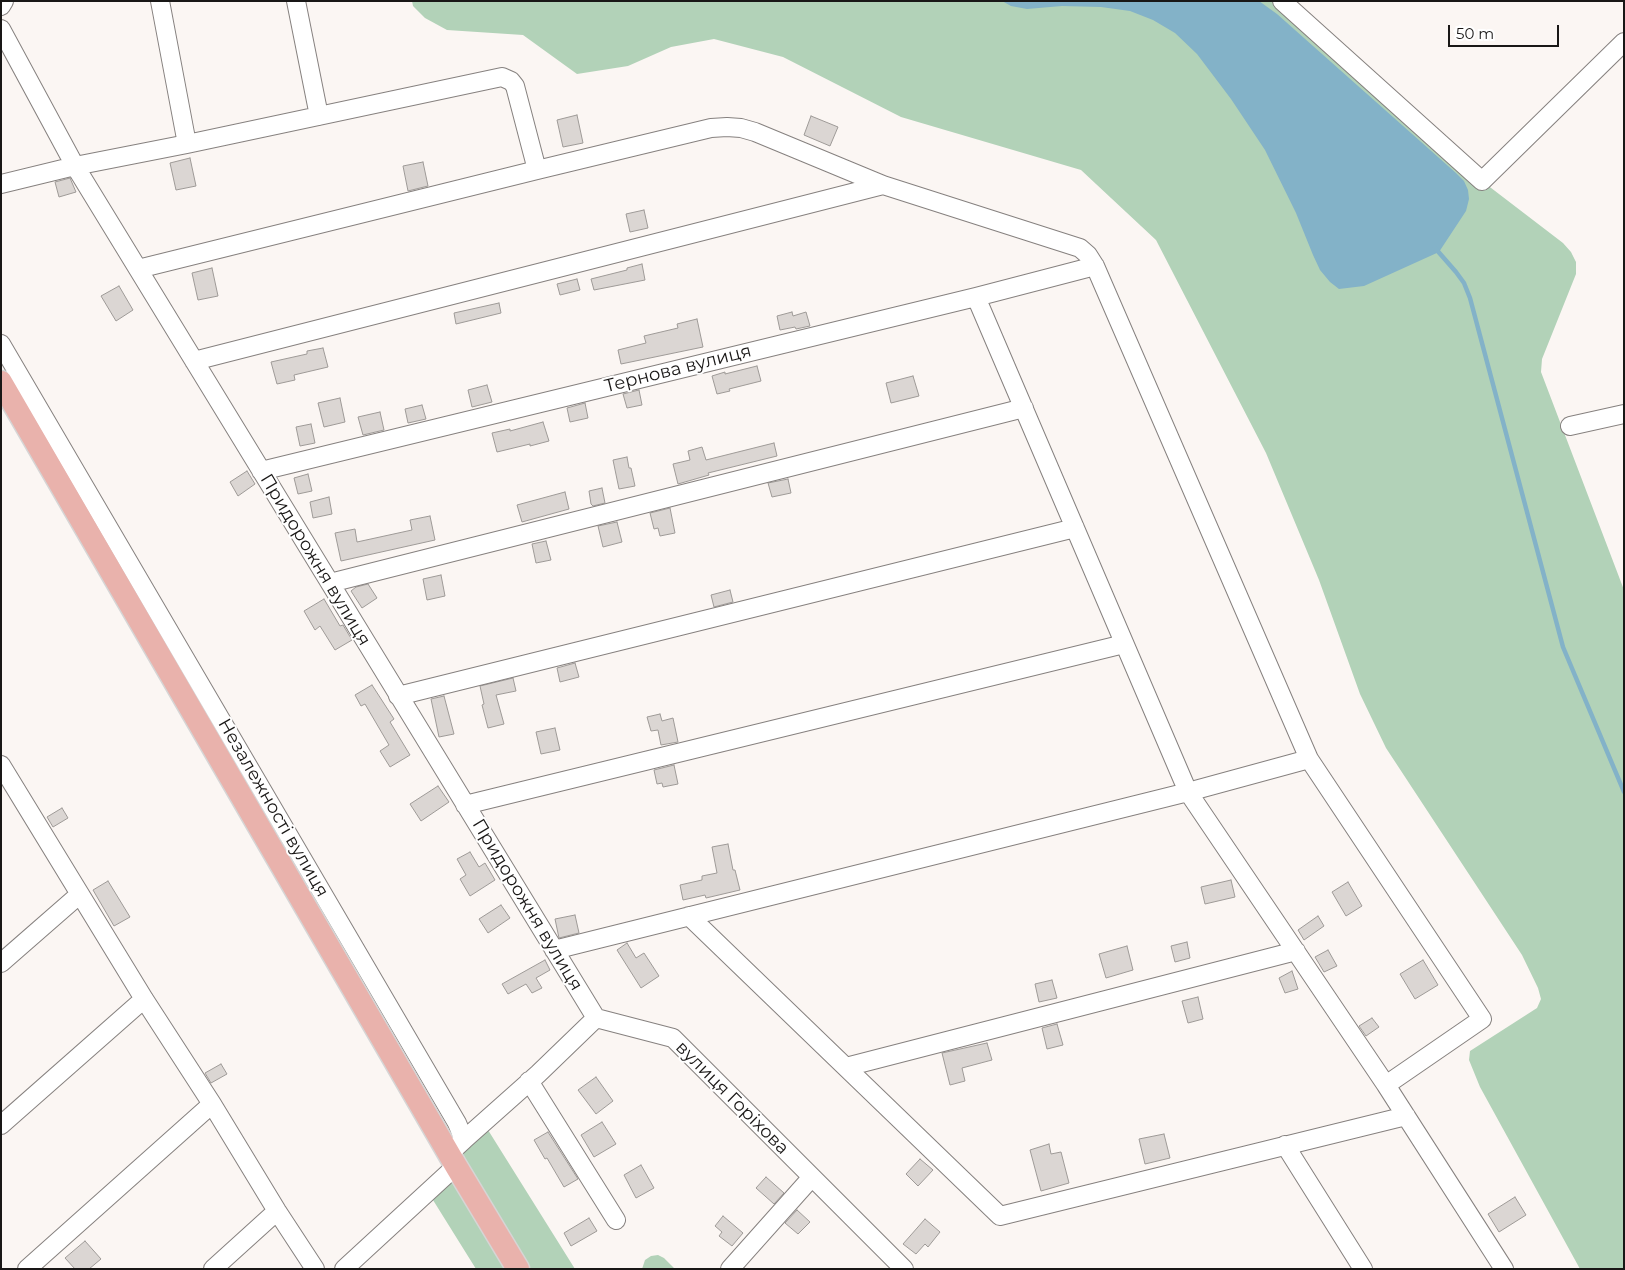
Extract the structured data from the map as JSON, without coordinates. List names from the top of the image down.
{
  "streets": {
    "street": [
      "Тернова вулиця",
      "Придорожня вулиця",
      "Незалежності вулиця",
      "вулиця Горіхова"
    ]
  },
  "crossings": [
    ["Тернова вулиця", "Придорожня вулиця"],
    ["Придорожня вулиця", "вулиця Горіхова"]
  ],
  "scale_bar": "50 m"
}
